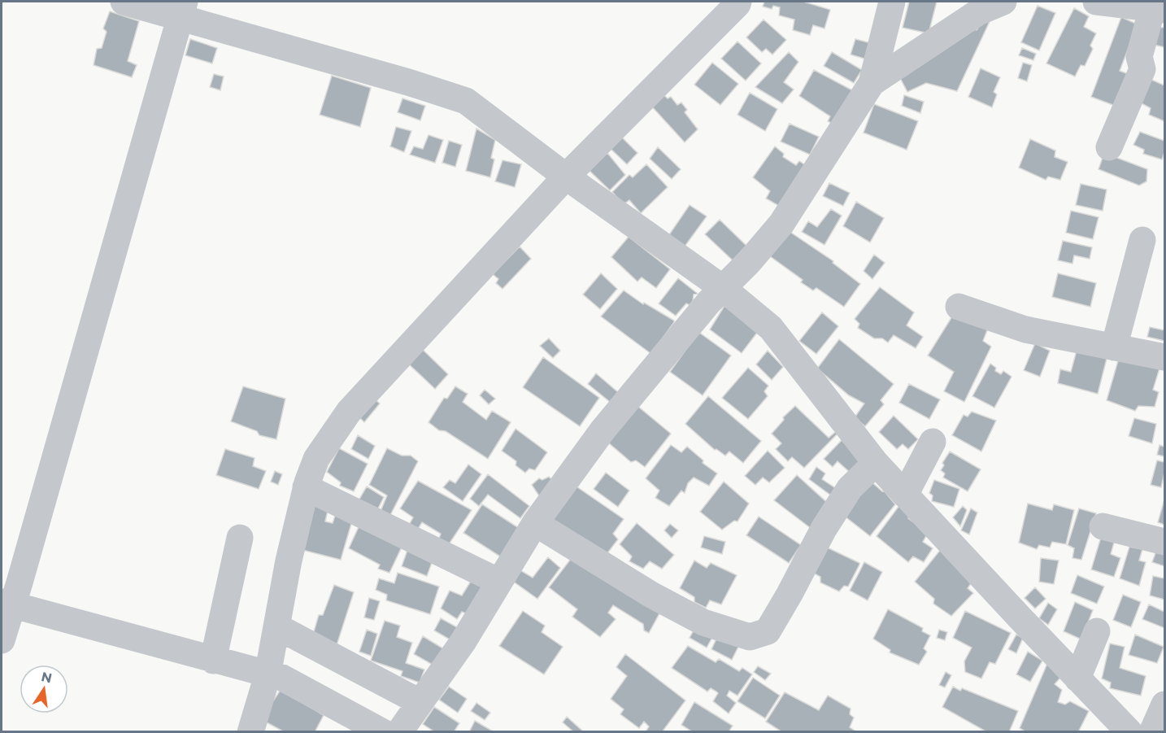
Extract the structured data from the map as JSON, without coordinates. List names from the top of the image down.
{
  "north": "top"
}
